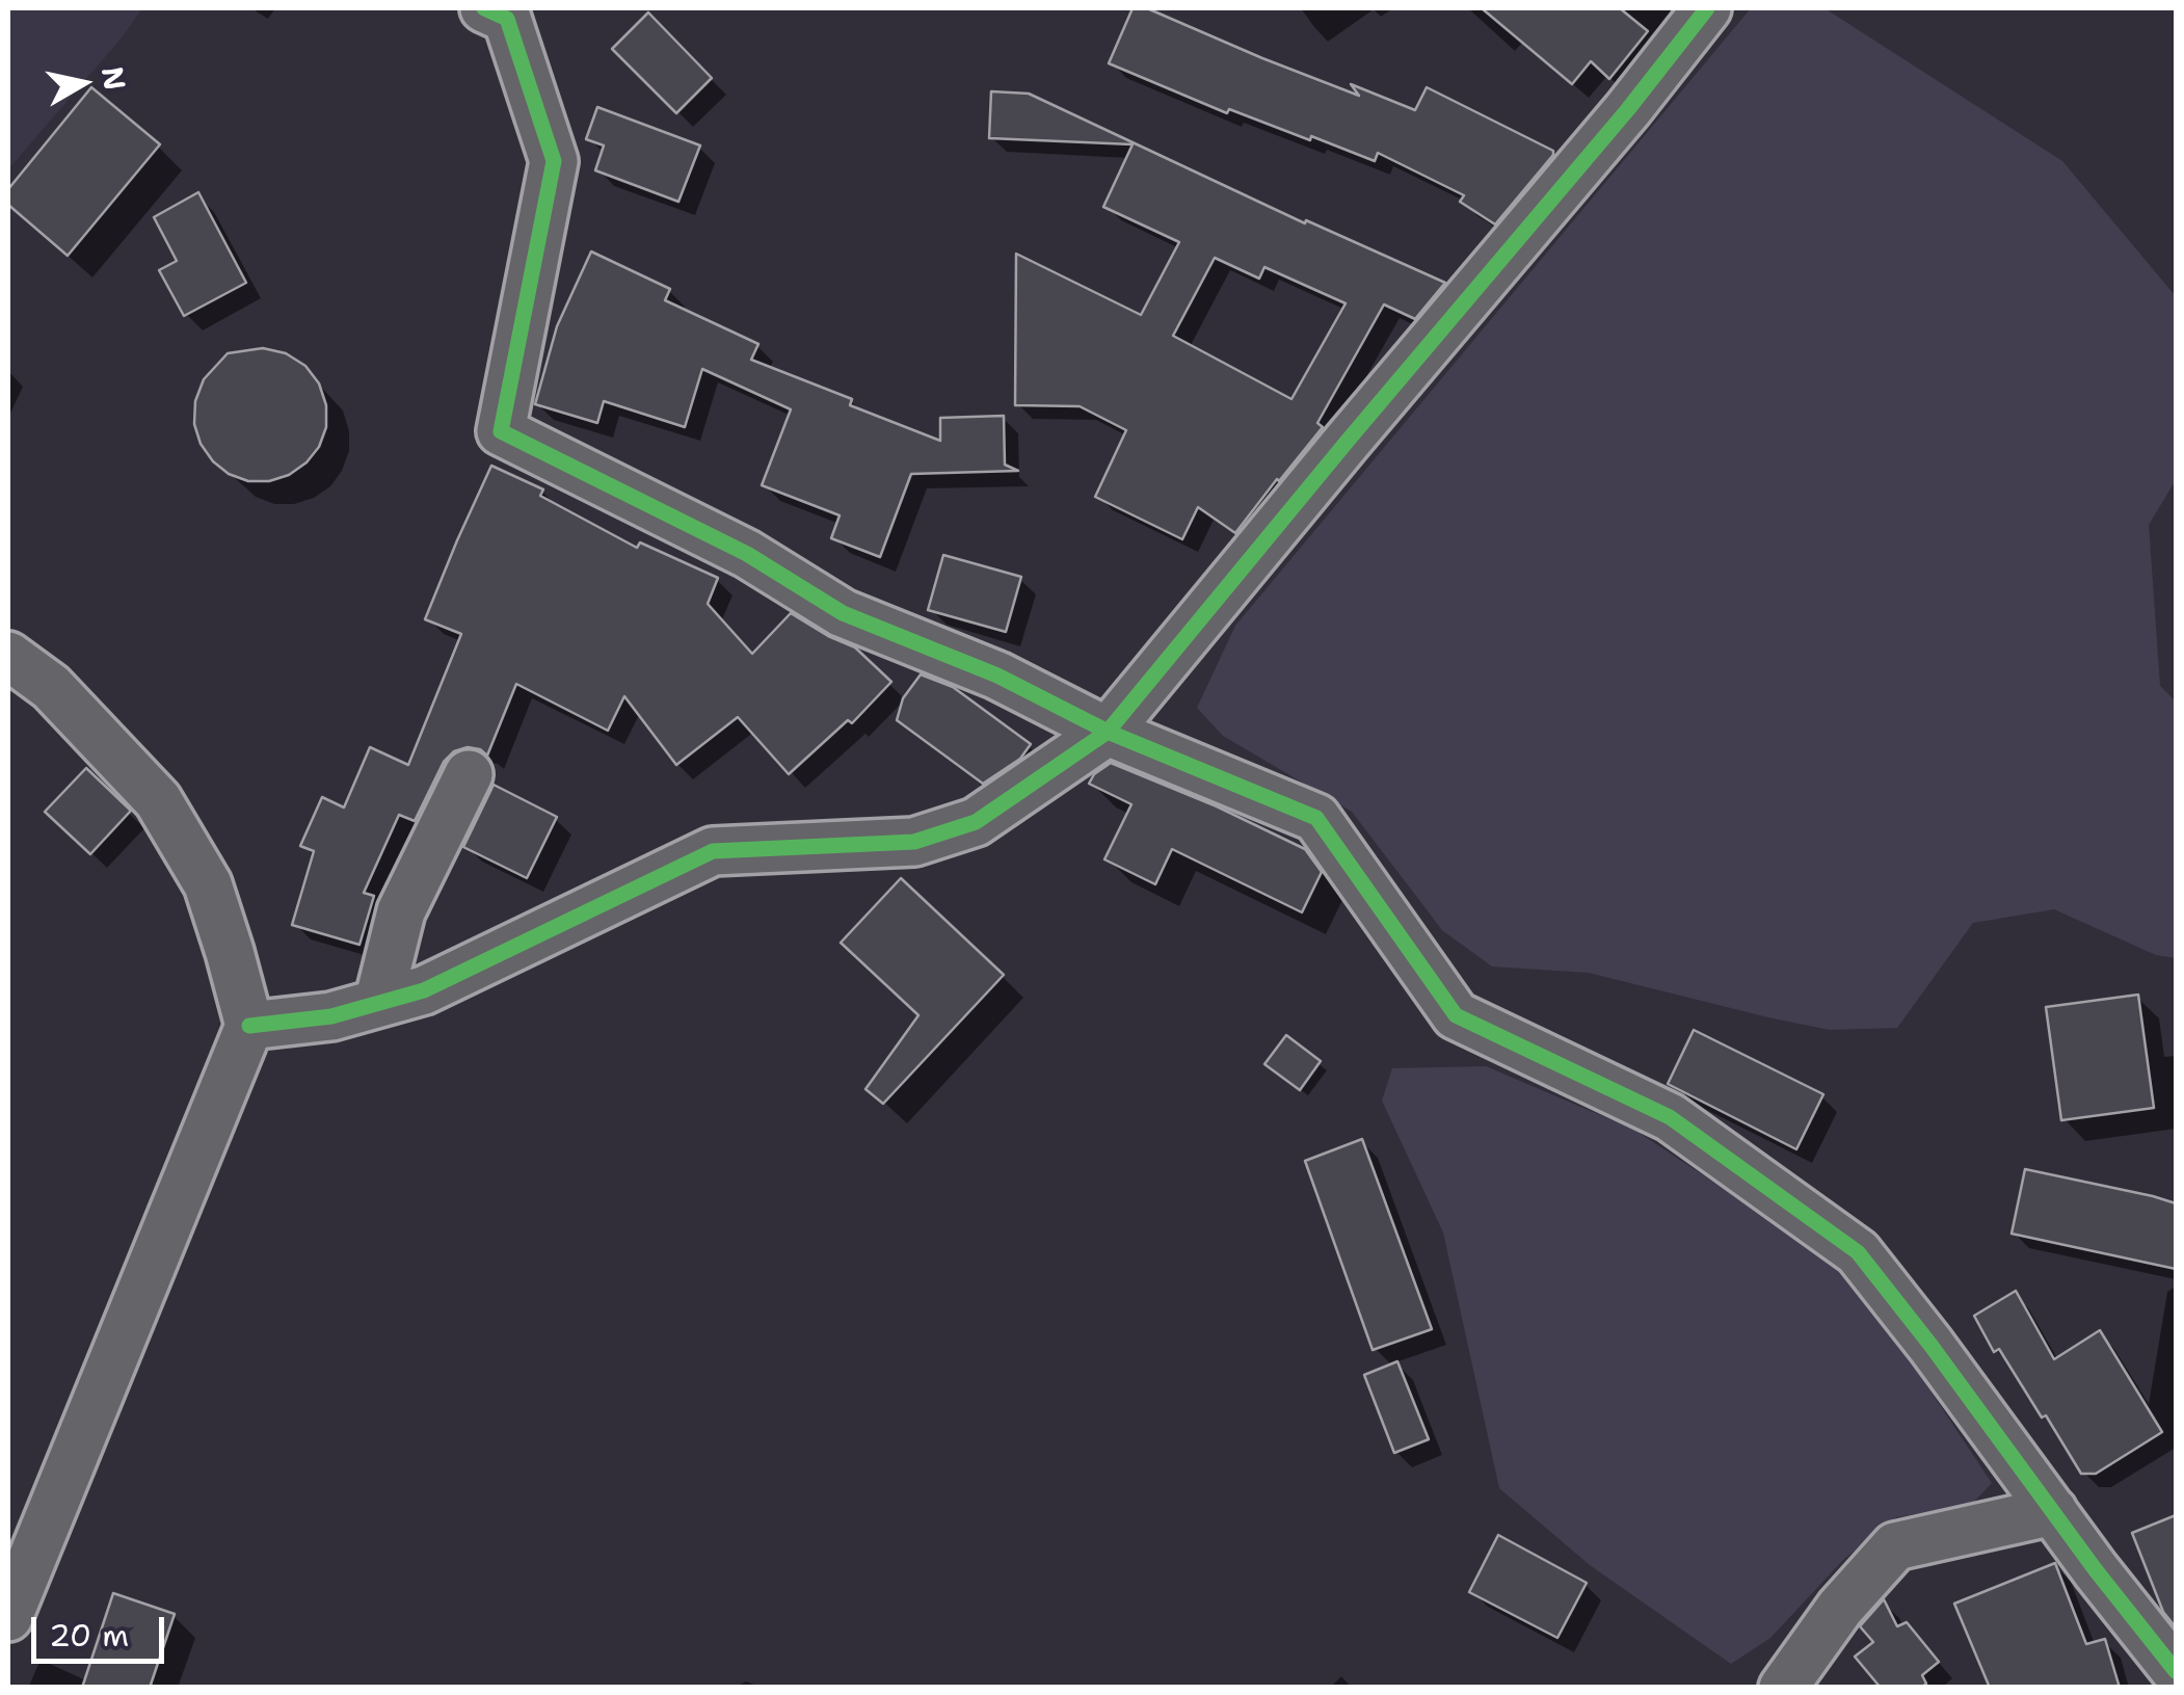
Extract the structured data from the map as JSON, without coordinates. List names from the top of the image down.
{
  "scale_bar": "20 m",
  "north": "right"
}
